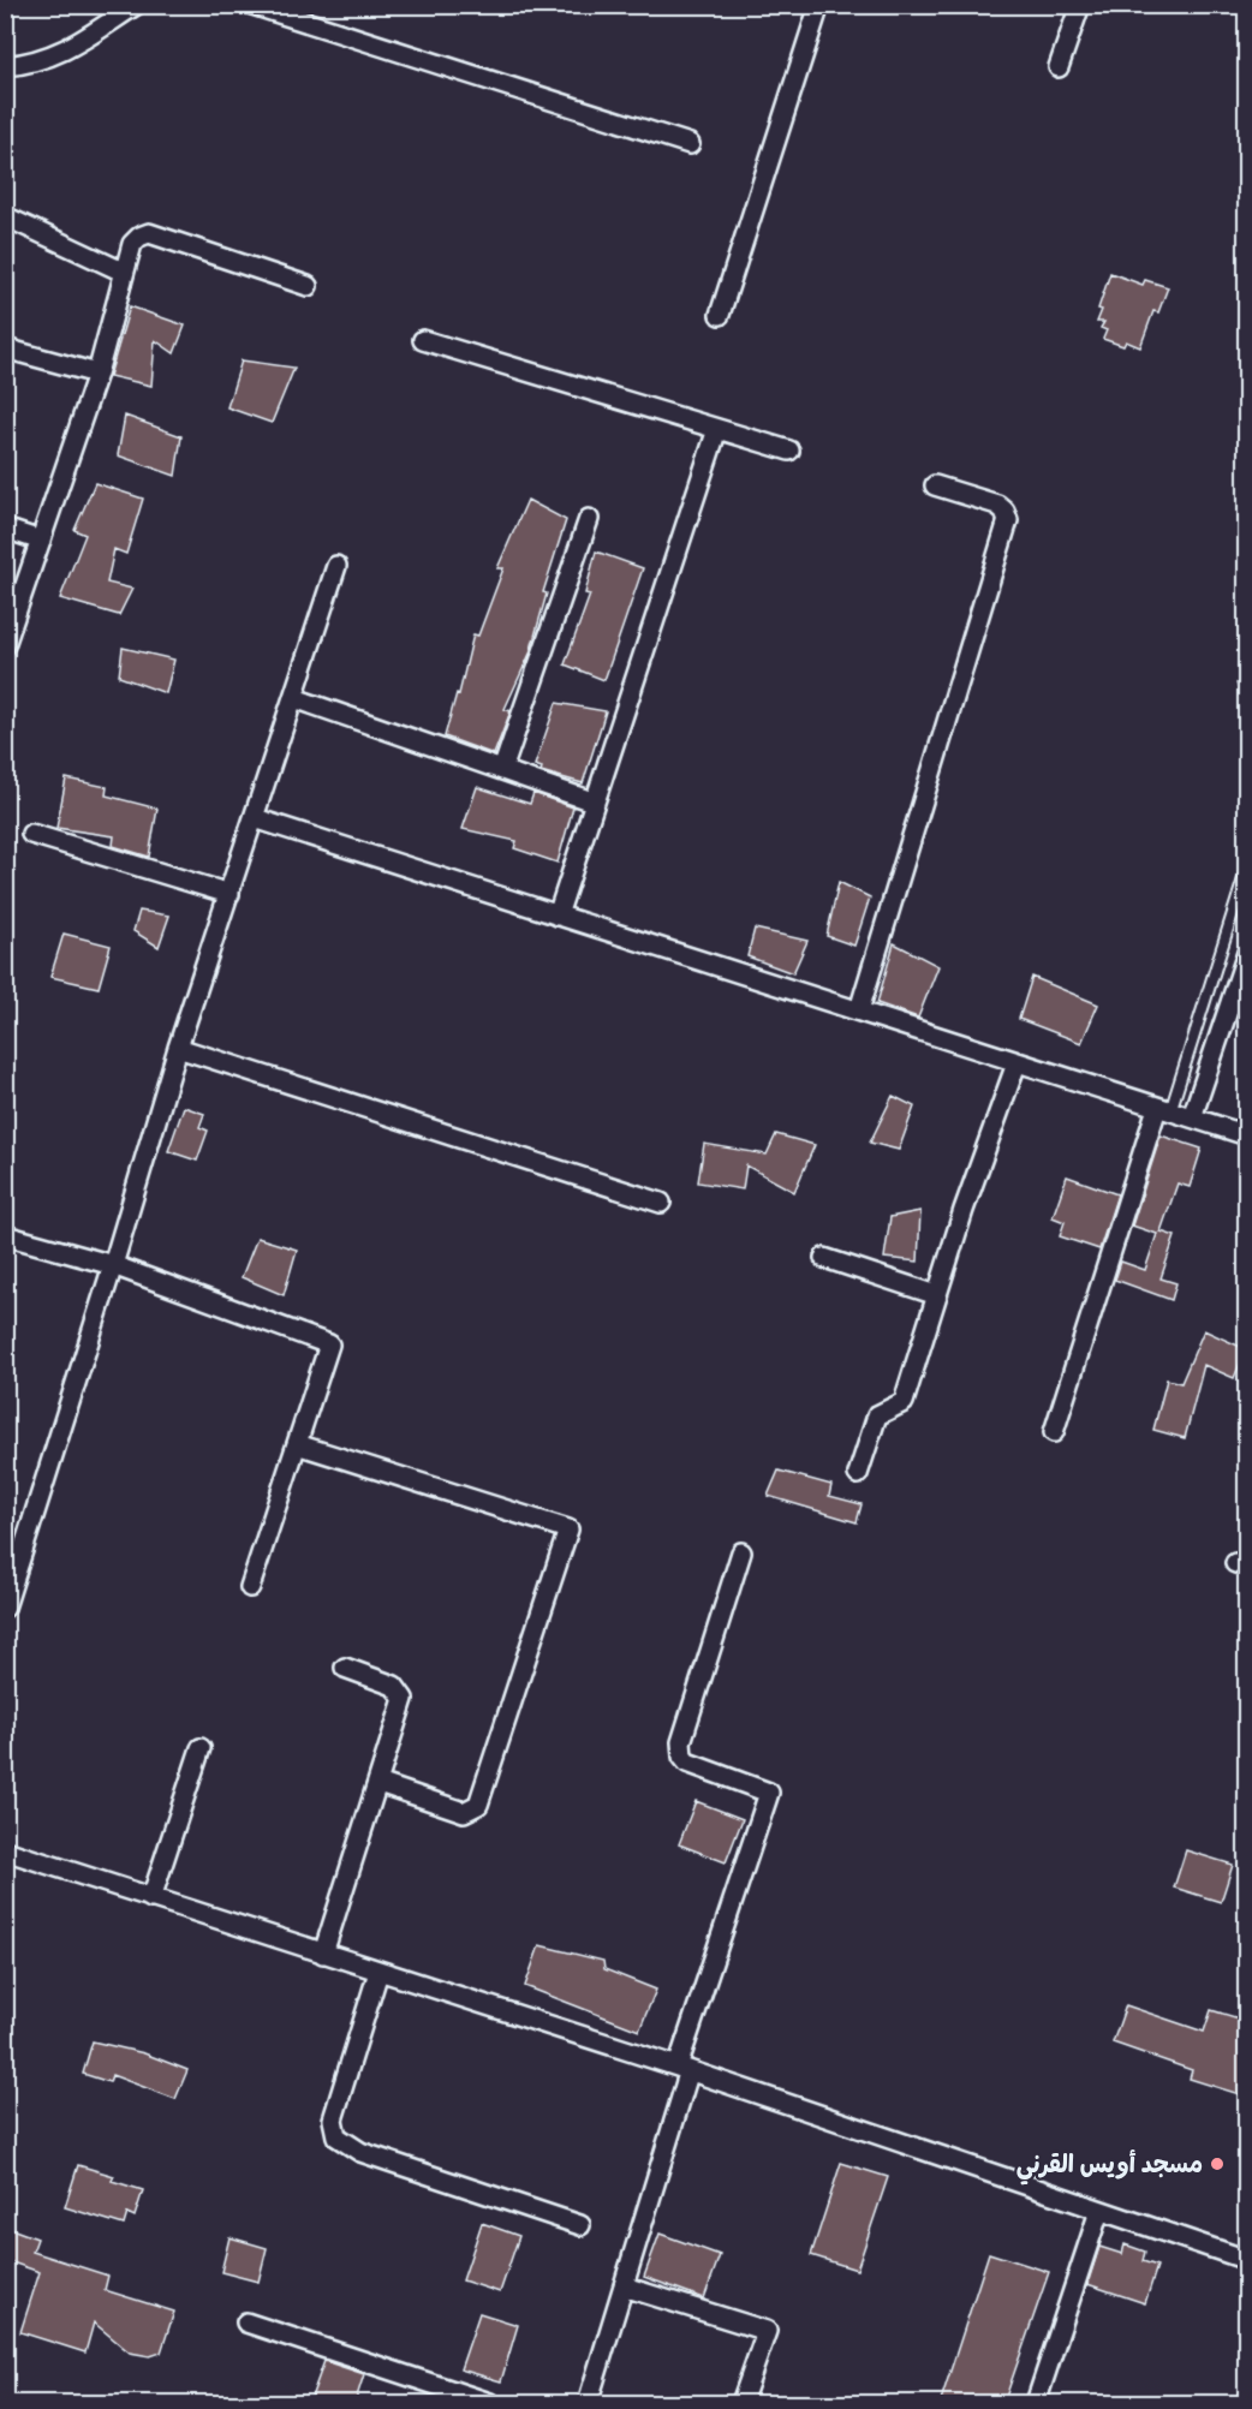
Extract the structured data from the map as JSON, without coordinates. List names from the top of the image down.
{
  "places": ["مسجد أويس القرني"]
}
